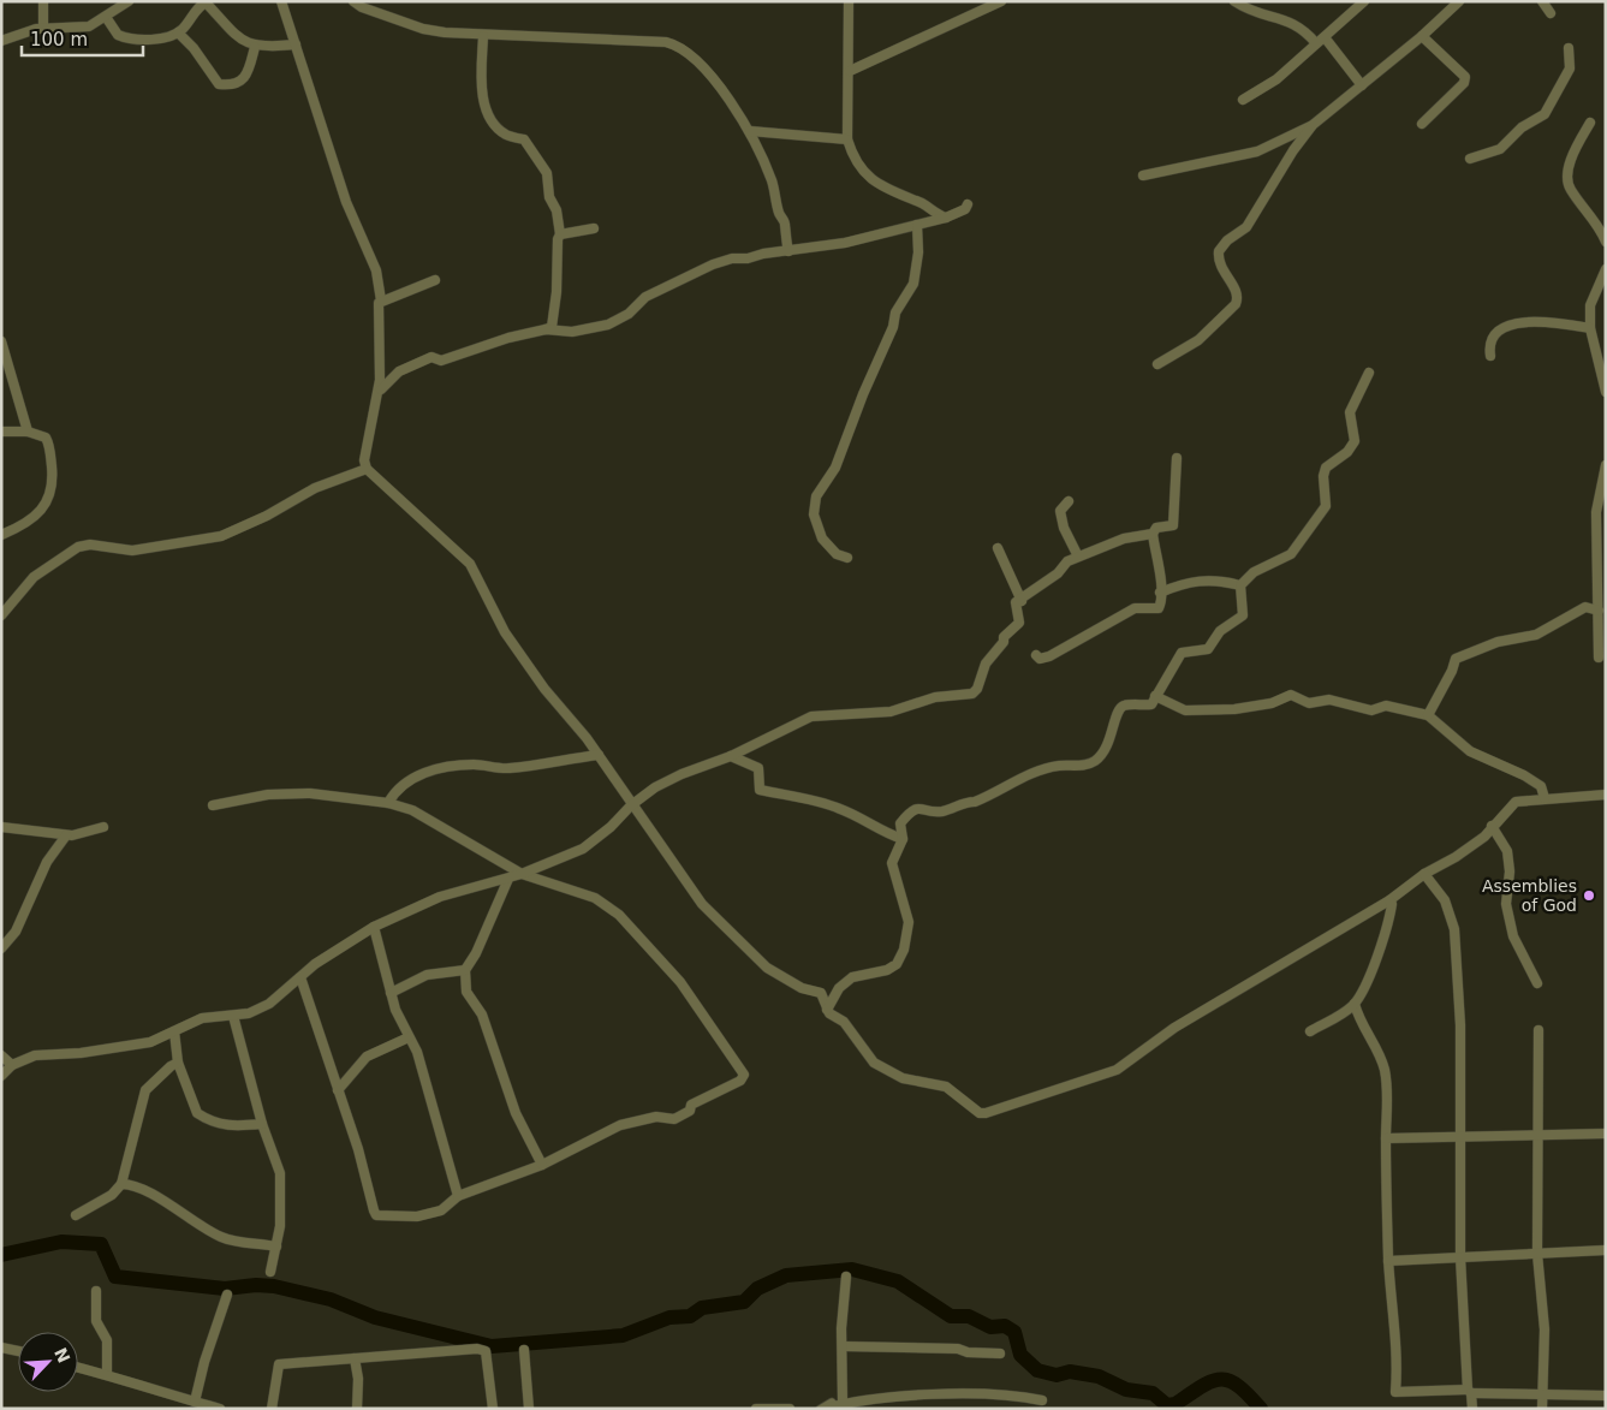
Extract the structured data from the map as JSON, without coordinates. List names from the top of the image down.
{
  "places": ["Assemblies of God"],
  "scale_bar": "100 m",
  "north": "top right"
}
